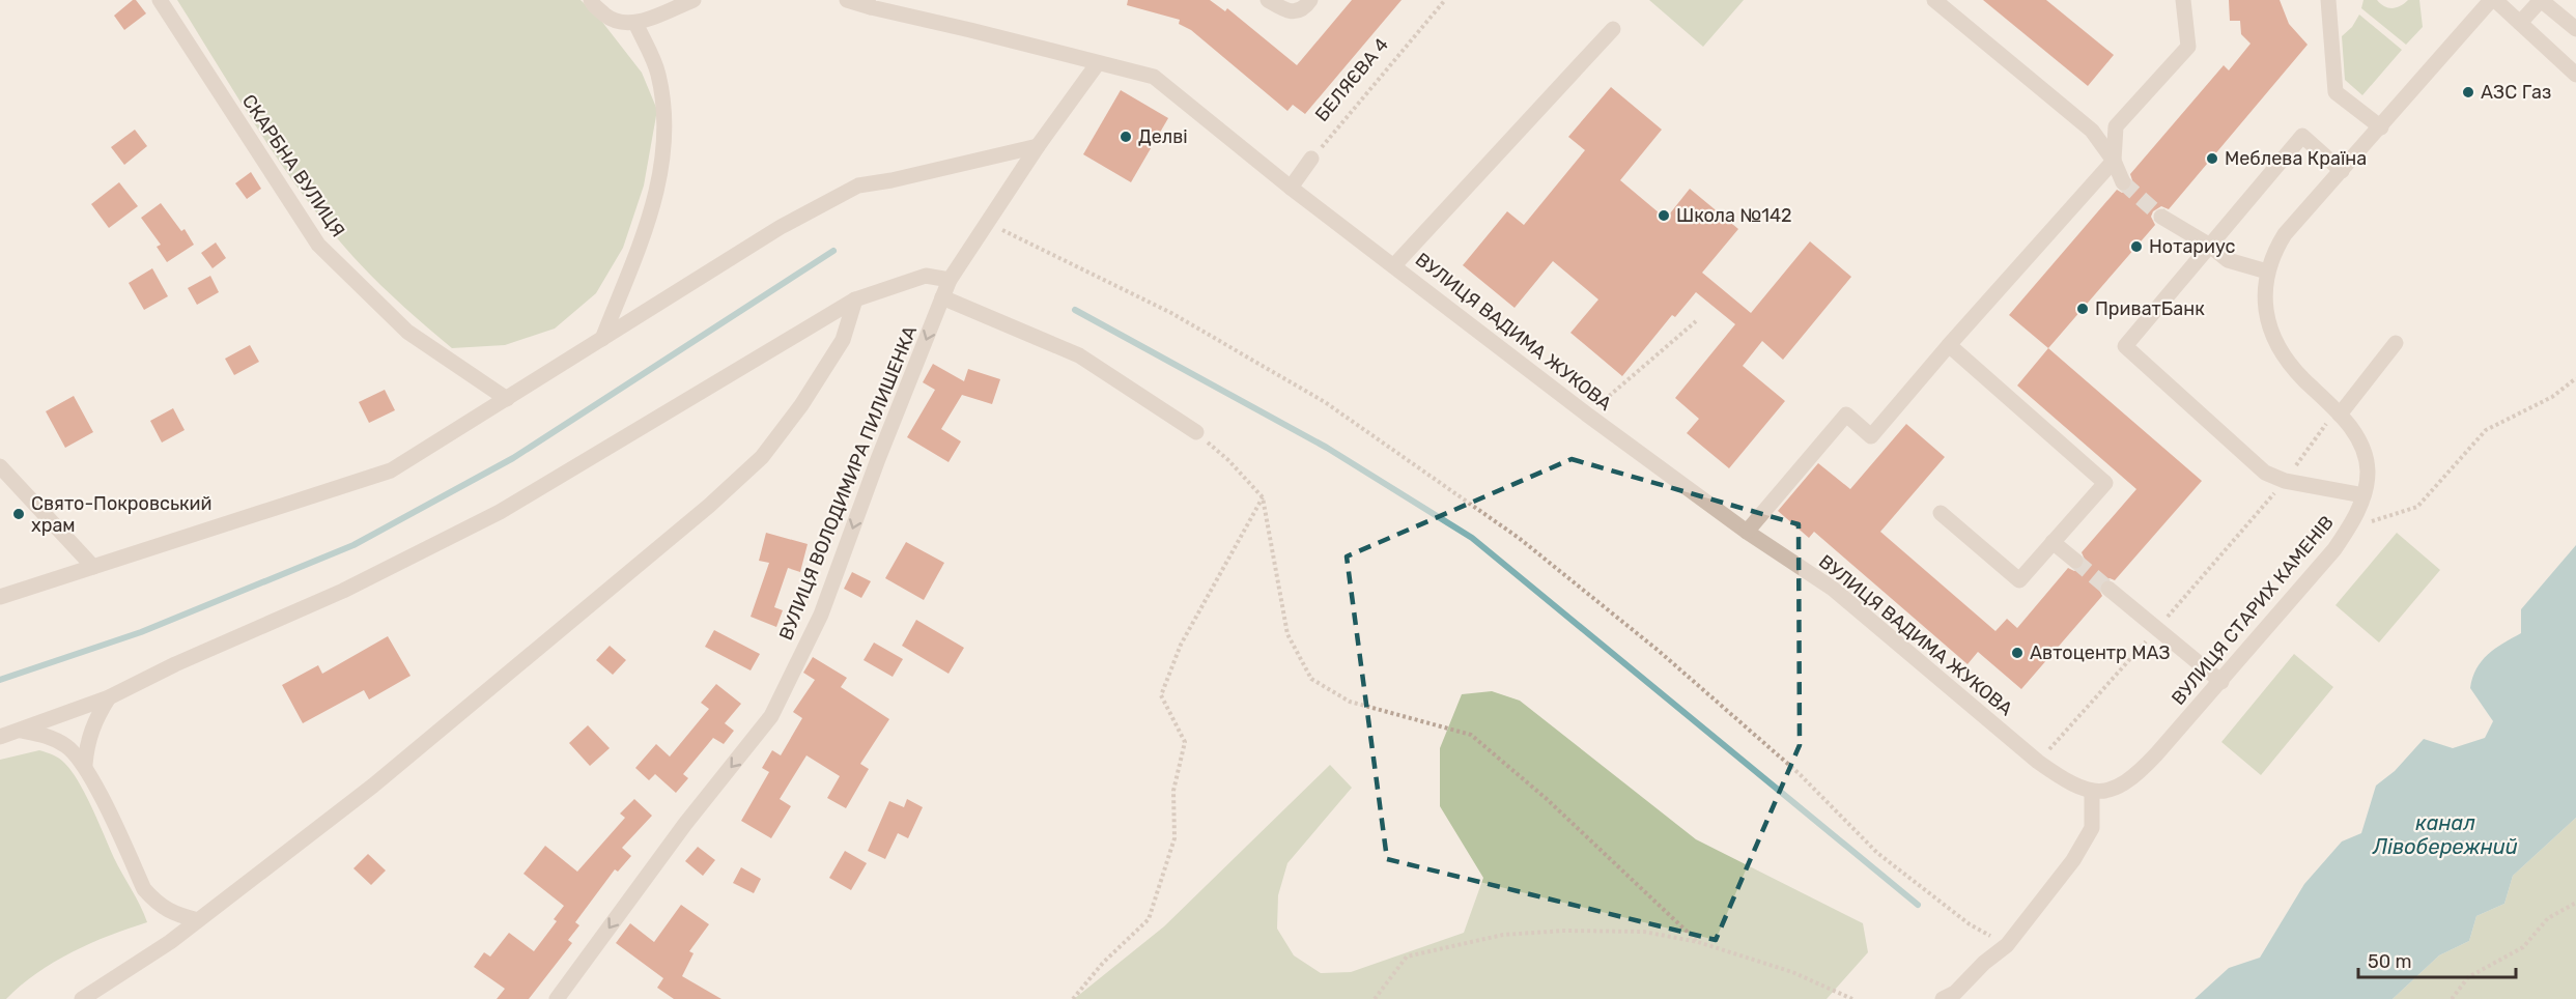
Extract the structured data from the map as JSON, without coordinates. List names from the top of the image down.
{
  "streets": {
    "street": [
      "СКАРБНА ВУЛИЦЯ",
      "ВУЛИЦЯ ВАДИМА ЖУКОВА",
      "ВУЛИЦЯ ВОЛОДИМИРА ПИЛИШЕНКА",
      "ВУЛИЦЯ СТАРИХ КАМЕНІВ"
    ],
    "path": ["БЕЛЯЄВА 4"]
  },
  "crossings": [
    ["ВУЛИЦЯ ВАДИМА ЖУКОВА", "ВУЛИЦЯ ВОЛОДИМИРА ПИЛИШЕНКА"],
    ["ВУЛИЦЯ ВАДИМА ЖУКОВА", "ВУЛИЦЯ СТАРИХ КАМЕНІВ"]
  ],
  "water": ["канал Лівобережний"],
  "places": [
    "АЗС Газ",
    "Делві",
    "Меблева Країна",
    "Школа №142",
    "Нотариус",
    "ПриватБанк",
    "Свято-Покровський храм",
    "Автоцентр МАЗ"
  ],
  "scale_bar": "50 m"
}
